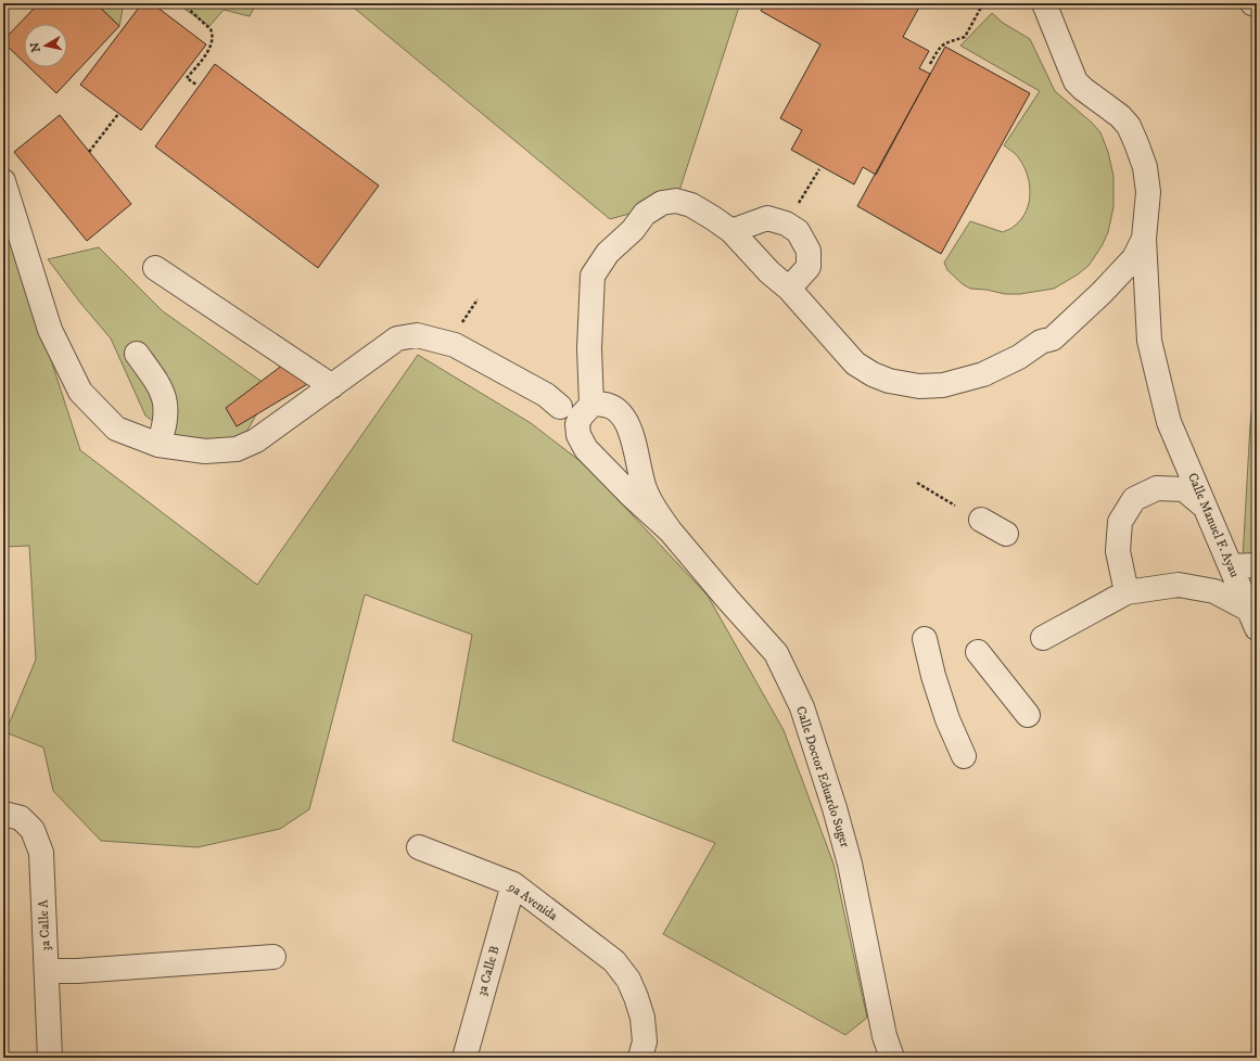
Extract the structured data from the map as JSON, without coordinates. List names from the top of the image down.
{
  "streets": {
    "street": [
      "Calle Manuel F. Ayau",
      "Calle Doctor Eduardo Suger",
      "9a Avenida",
      "3a Calle A",
      "3a Calle B"
    ]
  },
  "crossings": [
    ["9a Avenida", "3a Calle B"]
  ],
  "north": "left"
}
